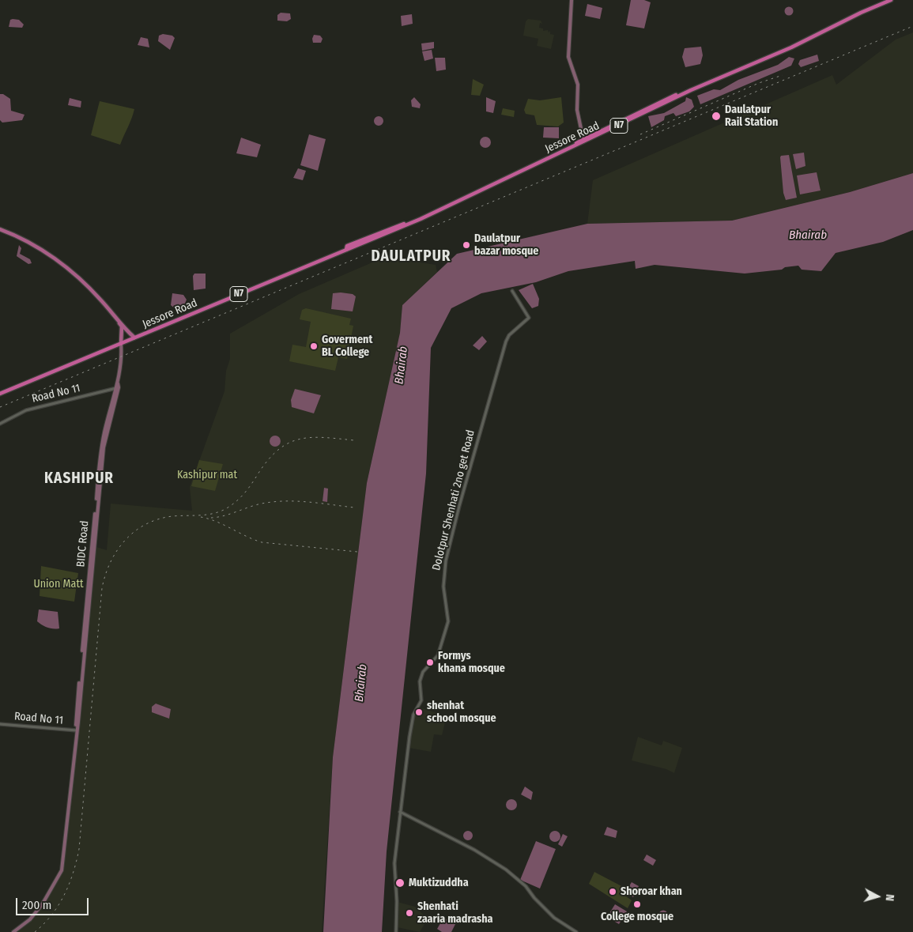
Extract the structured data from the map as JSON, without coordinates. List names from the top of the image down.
{
  "streets": {
    "highway": ["N7", "Jessore Road"],
    "main road": ["BIDC Road"],
    "street": ["Road No 11", "Dolotpur Shenhati 2no get Road"]
  },
  "crossings": [
    ["Jessore Road", "BIDC Road"],
    ["Road No 11", "BIDC Road"]
  ],
  "districts": ["DAULATPUR", "KASHIPUR"],
  "water": ["Bhairab"],
  "parks": ["Kashipur mat", "Union Matt"],
  "places": [
    "Daulatpur Rail Station",
    "Daulatpur bazar mosque",
    "Goverment BL College",
    "Formys khana mosque",
    "shenhat school mosque",
    "Muktizuddha",
    "Shoroar khan",
    "College mosque",
    "Shenhati zaaria madrasha"
  ],
  "scale_bar": "200 m",
  "north": "right"
}
